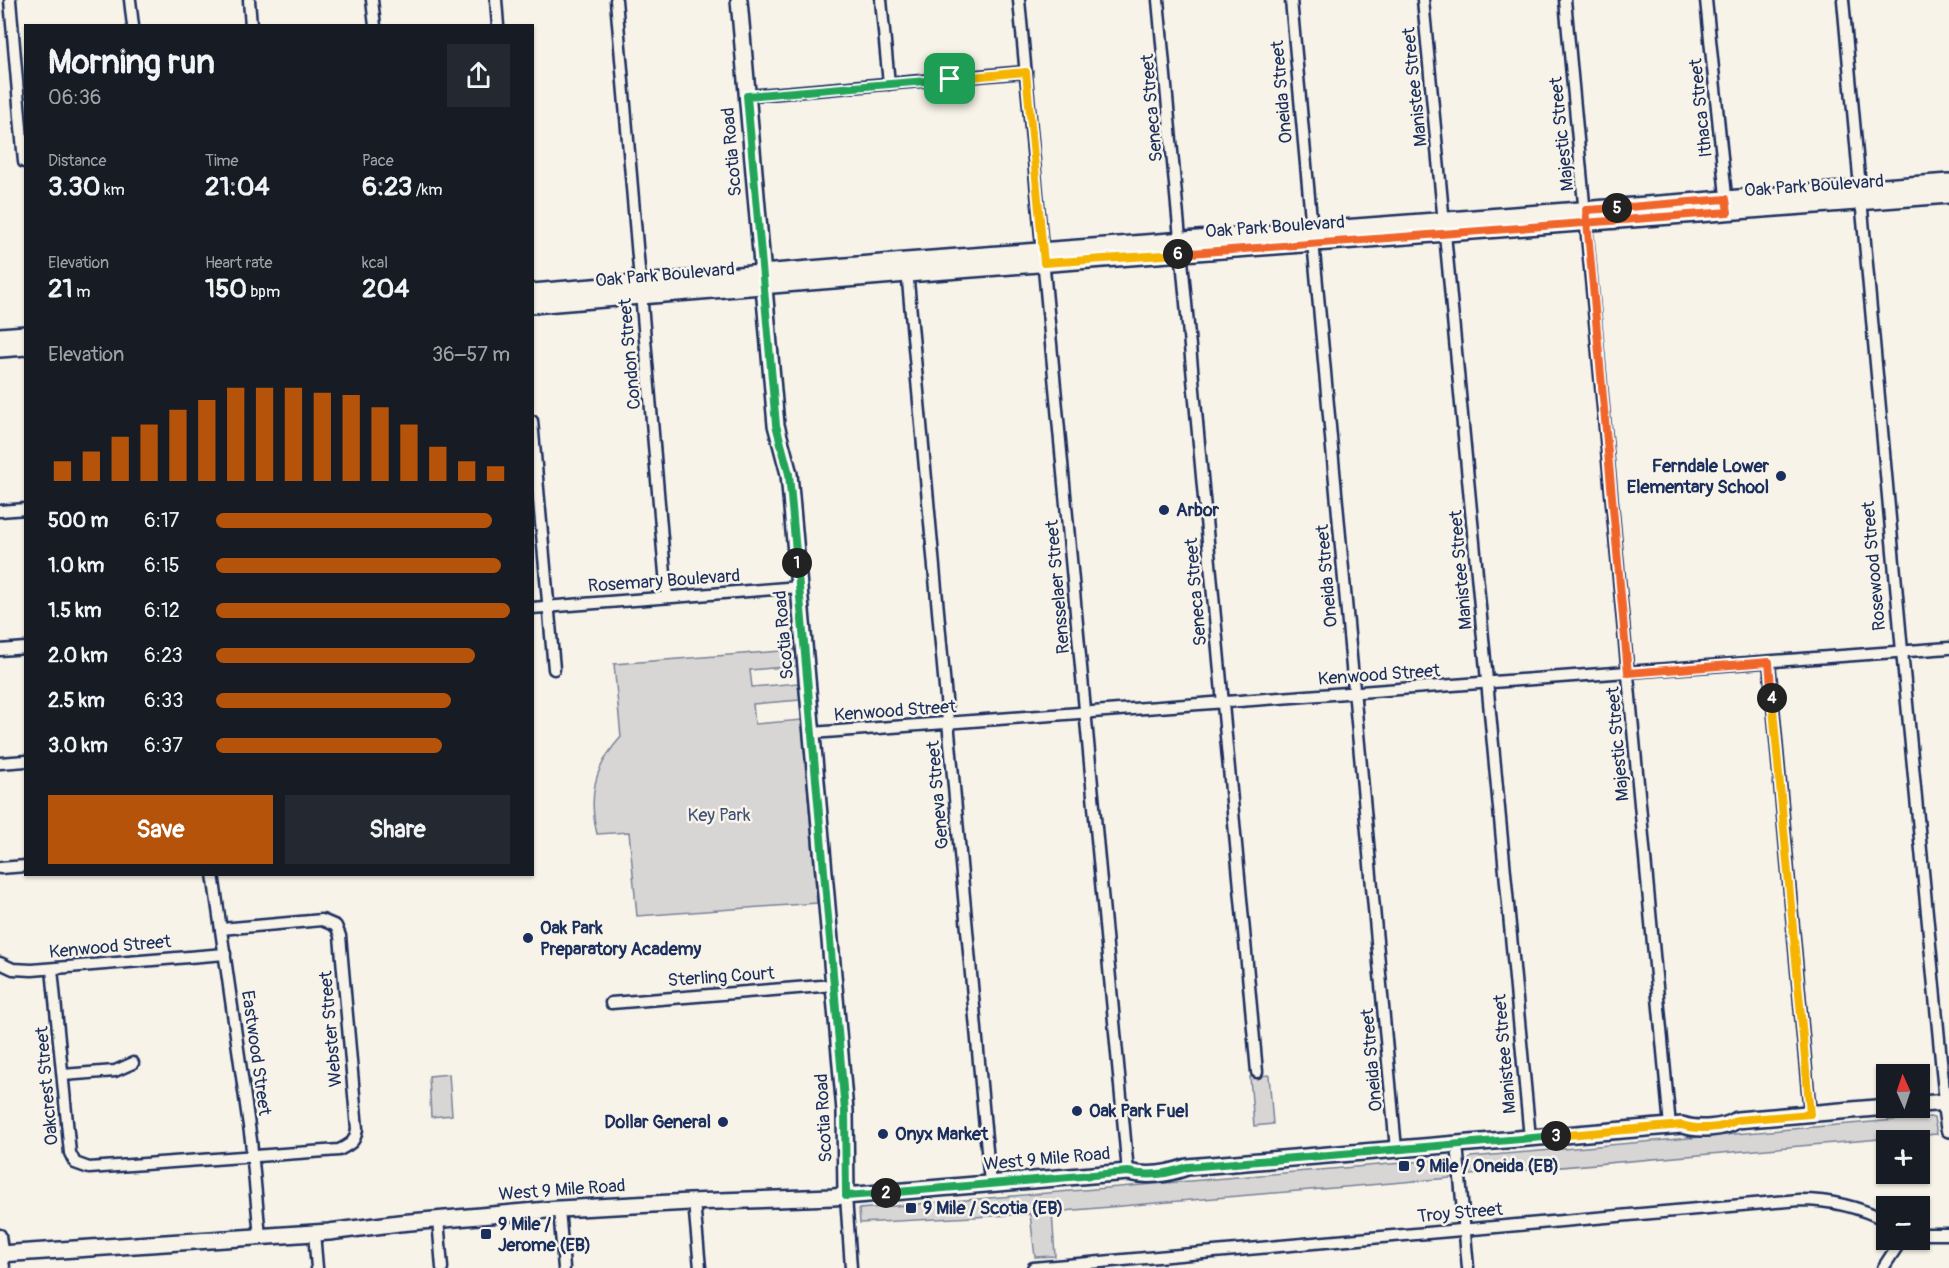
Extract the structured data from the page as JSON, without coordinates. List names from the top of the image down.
{
  "streets": {
    "street": [
      "Manistee Street",
      "Oneida Street",
      "Seneca Street",
      "Ithaca Street",
      "Majestic Street",
      "Scotia Road",
      "Oak Park Boulevard",
      "Condon Street",
      "Rosewood Street",
      "Rosemary Boulevard",
      "Rensselaer Street",
      "Kenwood Street",
      "Geneva Street",
      "Sterling Court",
      "Webster Street",
      "Eastwood Street",
      "Oakcrest Street",
      "West 9 Mile Road",
      "Troy Street"
    ]
  },
  "crossings": [
    ["Manistee Street", "Oak Park Boulevard"],
    ["Manistee Street", "Kenwood Street"],
    ["Manistee Street", "West 9 Mile Road"],
    ["Oneida Street", "Oak Park Boulevard"],
    ["Oneida Street", "Kenwood Street"],
    ["Oneida Street", "West 9 Mile Road"],
    ["Seneca Street", "Oak Park Boulevard"],
    ["Seneca Street", "Kenwood Street"],
    ["Ithaca Street", "Oak Park Boulevard"],
    ["Majestic Street", "Oak Park Boulevard"],
    ["Majestic Street", "Kenwood Street"],
    ["Majestic Street", "West 9 Mile Road"],
    ["Scotia Road", "Oak Park Boulevard"],
    ["Scotia Road", "Rosemary Boulevard"],
    ["Scotia Road", "Kenwood Street"],
    ["Scotia Road", "Sterling Court"],
    ["Scotia Road", "West 9 Mile Road"],
    ["Oak Park Boulevard", "Condon Street"],
    ["Oak Park Boulevard", "Rosewood Street"],
    ["Oak Park Boulevard", "Rensselaer Street"],
    ["Oak Park Boulevard", "Geneva Street"],
    ["Condon Street", "Rosemary Boulevard"],
    ["Rosewood Street", "Kenwood Street"],
    ["Rensselaer Street", "Kenwood Street"],
    ["Rensselaer Street", "West 9 Mile Road"],
    ["Kenwood Street", "Geneva Street"],
    ["Kenwood Street", "Eastwood Street"],
    ["Kenwood Street", "Oakcrest Street"],
    ["Geneva Street", "West 9 Mile Road"],
    ["Webster Street", "Eastwood Street"],
    ["Webster Street", "Oakcrest Street"],
    ["Eastwood Street", "Oakcrest Street"],
    ["Eastwood Street", "West 9 Mile Road"]
  ],
  "parks": ["Key Park"],
  "places": {
    "other": [
      "Ferndale Lower Elementary School",
      "Arbor",
      "Oak Park Preparatory Academy",
      "Oak Park Fuel",
      "Dollar General",
      "Onyx Market"
    ],
    "transit": ["9 Mile / Oneida (EB)", "9 Mile / Scotia (EB)", "9 Mile / Jerome (EB)"]
  },
  "north": "top",
  "page": {
    "heading": ["Morning run", "06:36"],
    "stats": [
      ["Distance", "3.30 km"],
      ["Time", "21:04"],
      ["Pace", "6:23 /km"],
      ["Elevation", "21 m"],
      ["Heart rate", "150 bpm"],
      ["kcal", "204"]
    ],
    "pins": [
      "5",
      "6",
      "1",
      "4",
      "3",
      "2"
    ],
    "chart": ["Elevation", "36–57 m"],
    "list": [
      {
        "name": "500 m",
        "note": "6:17"
      },
      {
        "name": "1.0 km",
        "note": "6:15"
      },
      {
        "name": "1.5 km",
        "note": "6:12"
      },
      {
        "name": "2.0 km",
        "note": "6:23"
      },
      {
        "name": "2.5 km",
        "note": "6:33"
      },
      {
        "name": "3.0 km",
        "note": "6:37"
      }
    ],
    "buttons": ["Save", "Share"],
    "map_buttons": ["+", "−"]
  }
}
